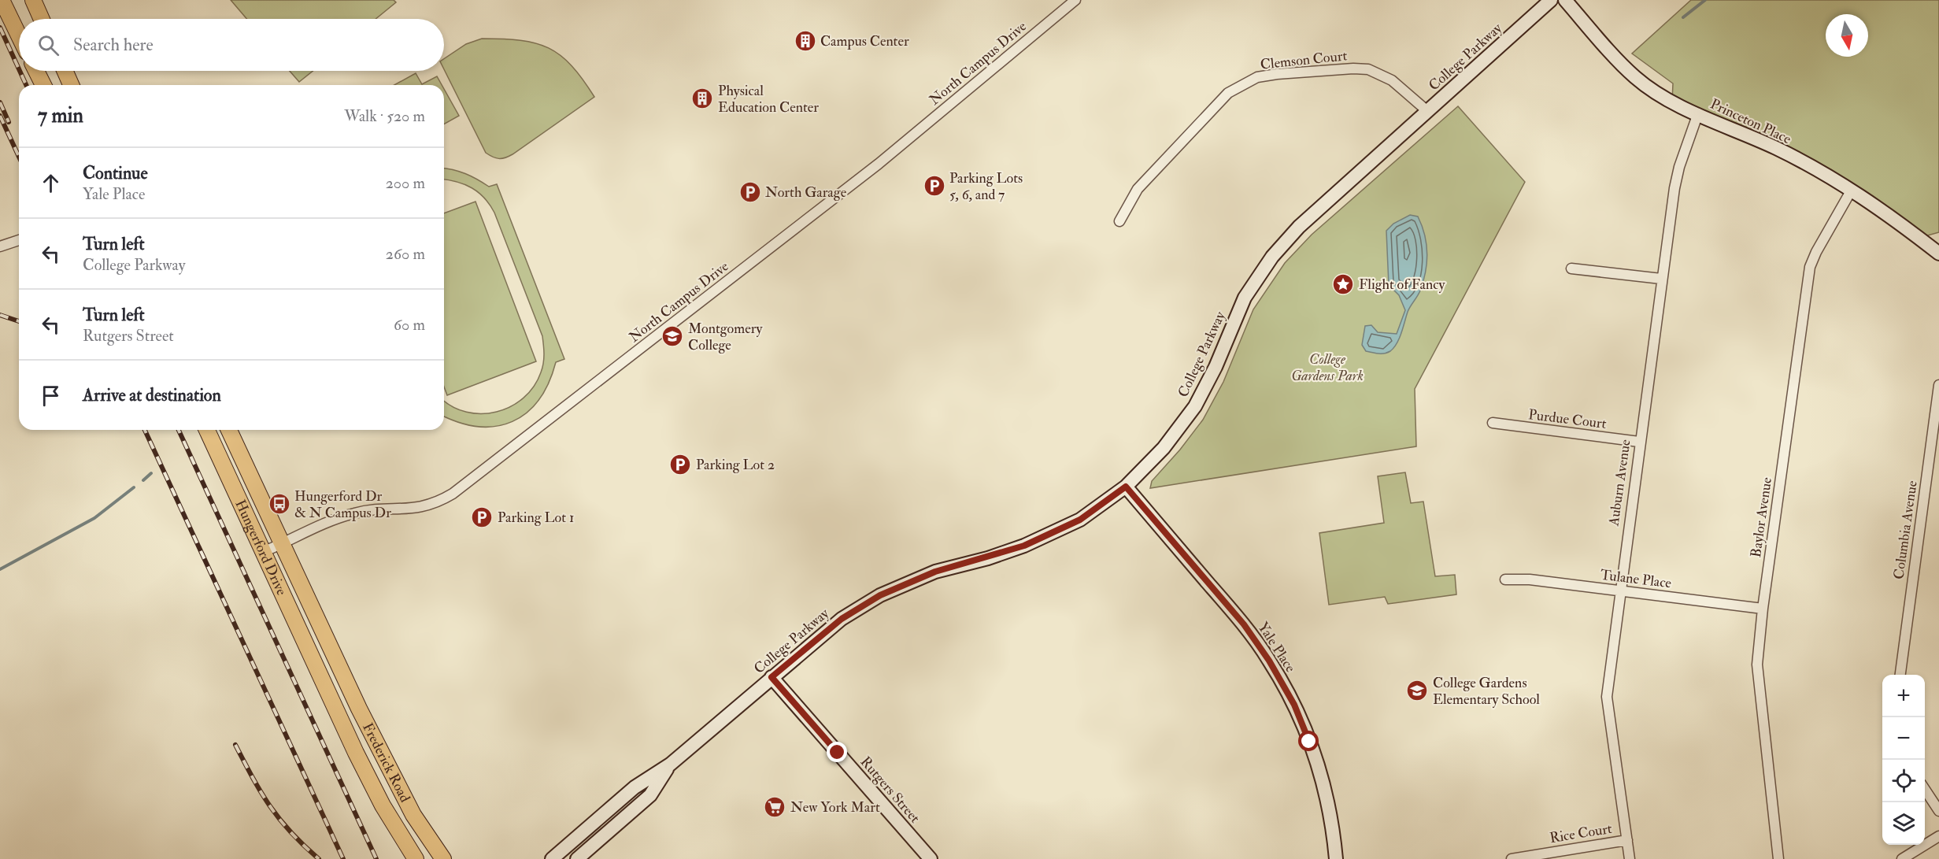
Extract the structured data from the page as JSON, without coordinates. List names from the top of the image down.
{
  "streets": {
    "main road": ["Hungerford Drive", "Frederick Road"],
    "street": [
      "College Parkway",
      "Clemson Court",
      "North Campus Drive",
      "Princeton Place",
      "Purdue Court",
      "Auburn Avenue",
      "Baylor Avenue",
      "Columbia Avenue",
      "Tulane Place",
      "Yale Place",
      "Rutgers Street",
      "Rice Court"
    ]
  },
  "crossings": [
    ["College Parkway", "Clemson Court"],
    ["College Parkway", "Yale Place"],
    ["College Parkway", "Rutgers Street"],
    ["North Campus Drive", "Hungerford Drive"],
    ["Princeton Place", "Auburn Avenue"],
    ["Princeton Place", "Baylor Avenue"],
    ["Purdue Court", "Auburn Avenue"],
    ["Auburn Avenue", "Tulane Place"],
    ["Auburn Avenue", "Rice Court"],
    ["Baylor Avenue", "Tulane Place"],
    ["Hungerford Drive", "Frederick Road"]
  ],
  "parks": ["College Gardens Park"],
  "places": {
    "building": ["Campus Center", "Physical Education Center"],
    "parking": [
      "Parking Lots 5, 6, and 7",
      "North Garage",
      "Parking Lot 2",
      "Parking Lot 1"
    ],
    "place": ["Flight of Fancy"],
    "school or university": ["Montgomery College", "College Gardens Elementary School"],
    "bus stop": ["Hungerford Dr & N Campus Dr"],
    "supermarket": ["New York Mart"]
  },
  "north": "bottom",
  "page": {
    "search": "Search here",
    "heading": ["7 min", "Walk · 520 m"],
    "list": [
      ["Continue", "Yale Place", "200 m"],
      ["Turn left", "College Parkway", "260 m"],
      ["Turn left", "Rutgers Street", "60 m"],
      "Arrive at destination"
    ],
    "map_buttons": ["+", "−"]
  }
}
